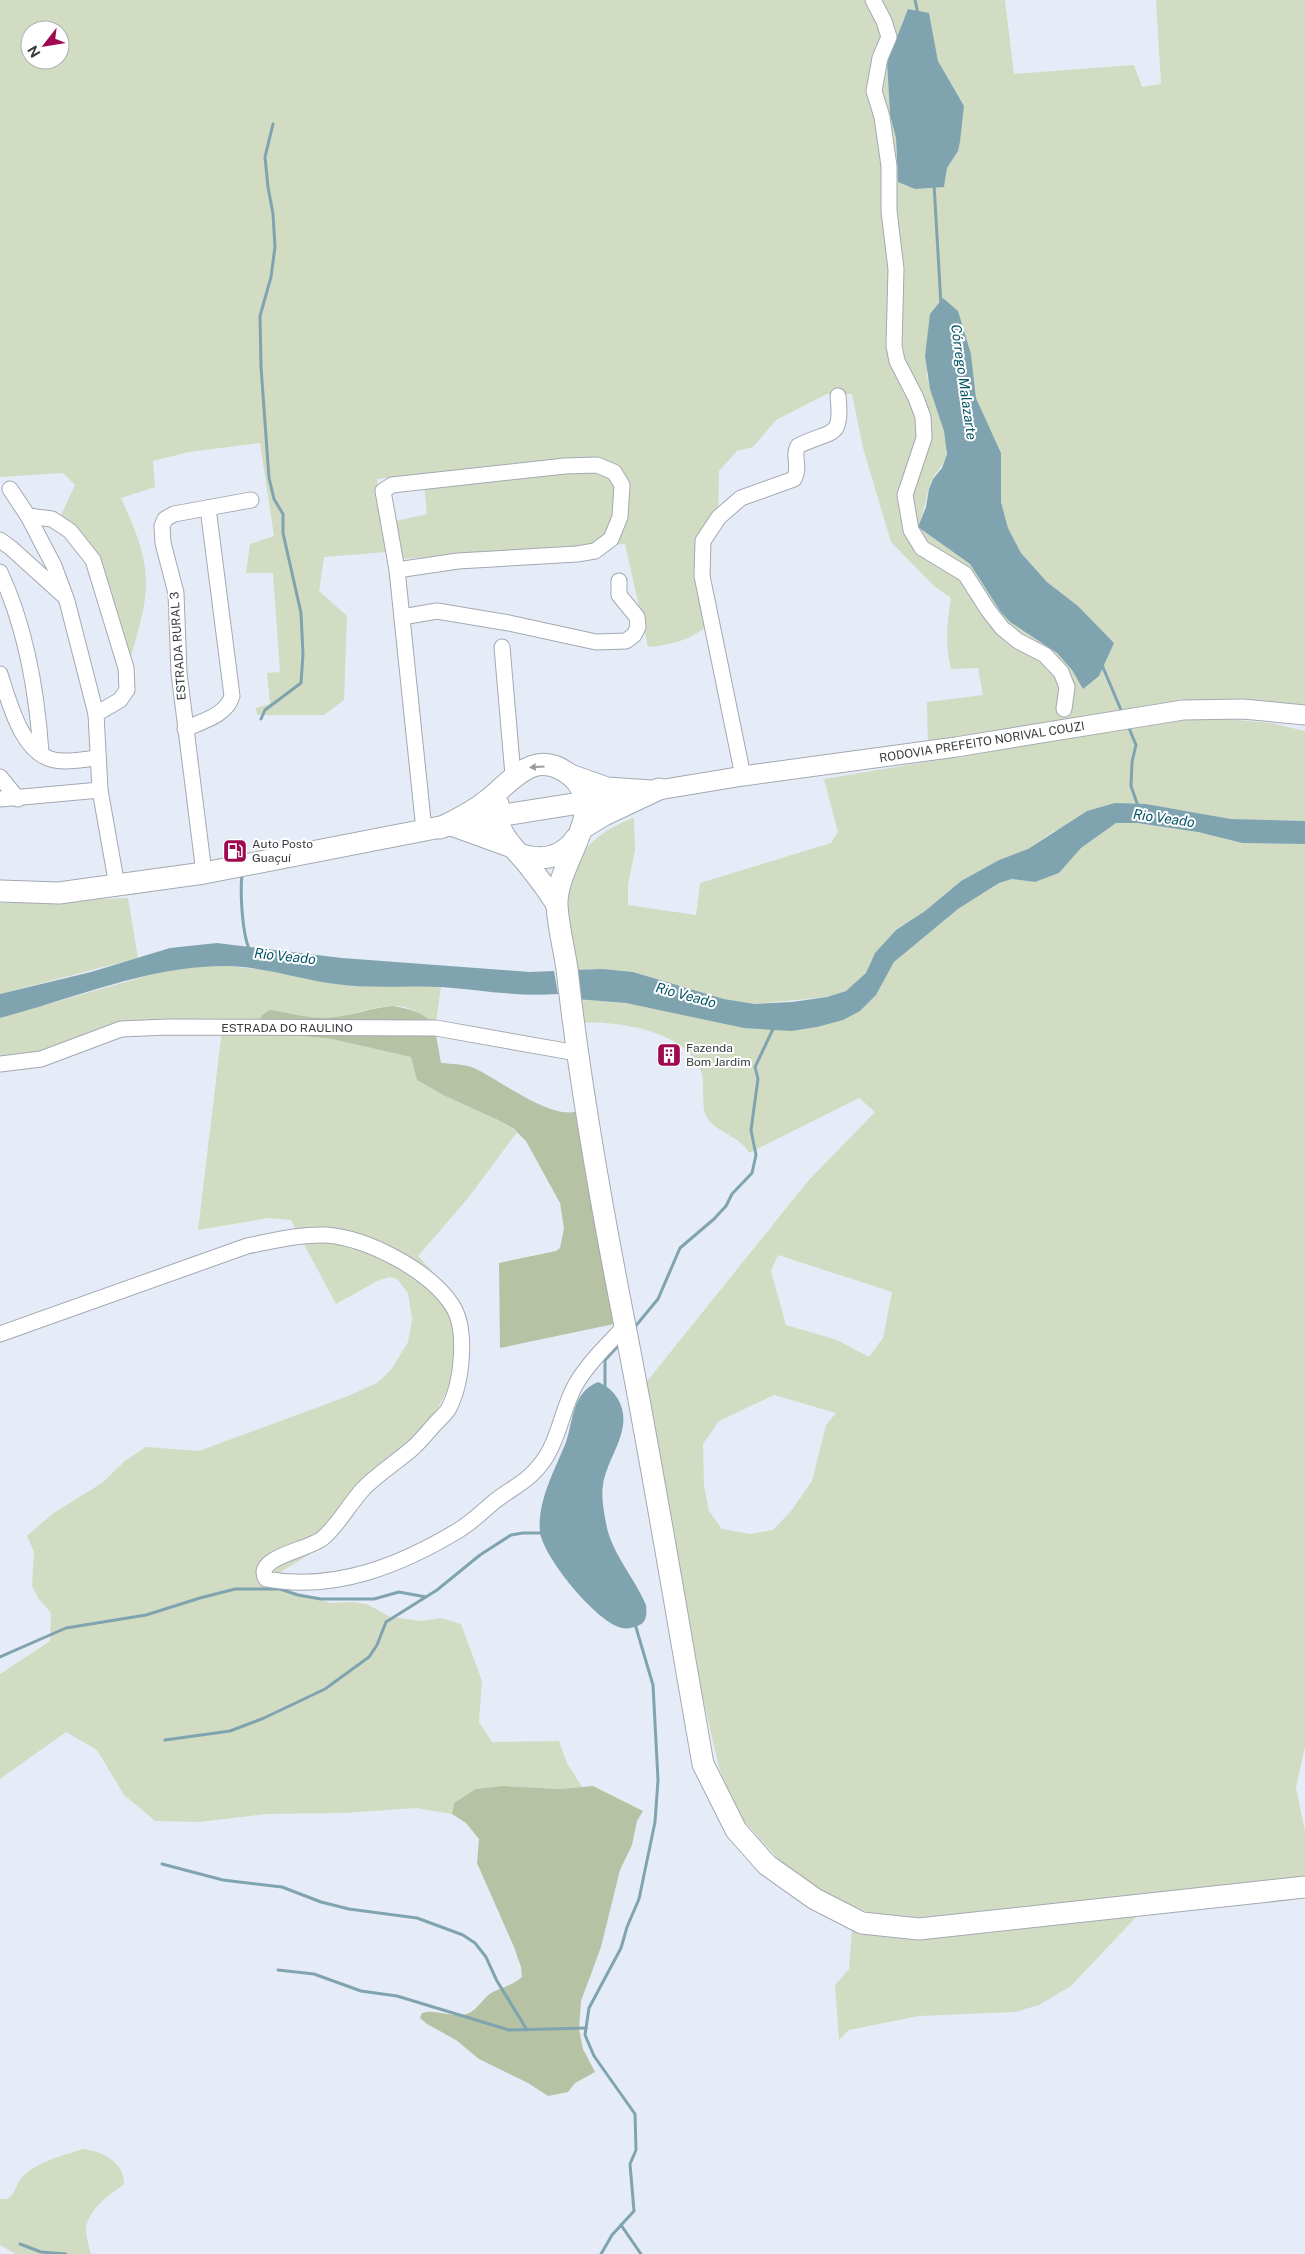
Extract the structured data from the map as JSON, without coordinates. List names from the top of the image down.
{
  "streets": {
    "main road": ["RODOVIA PREFEITO NORIVAL COUZI"],
    "street": ["ESTRADA RURAL 3", "ESTRADA DO RAULINO"]
  },
  "water": ["Córrego Malazarte", "Rio Veado"],
  "places": {
    "fuel station": ["Auto Posto Guaçuí"],
    "building": ["Fazenda Bom Jardim"]
  },
  "north": "bottom left"
}
